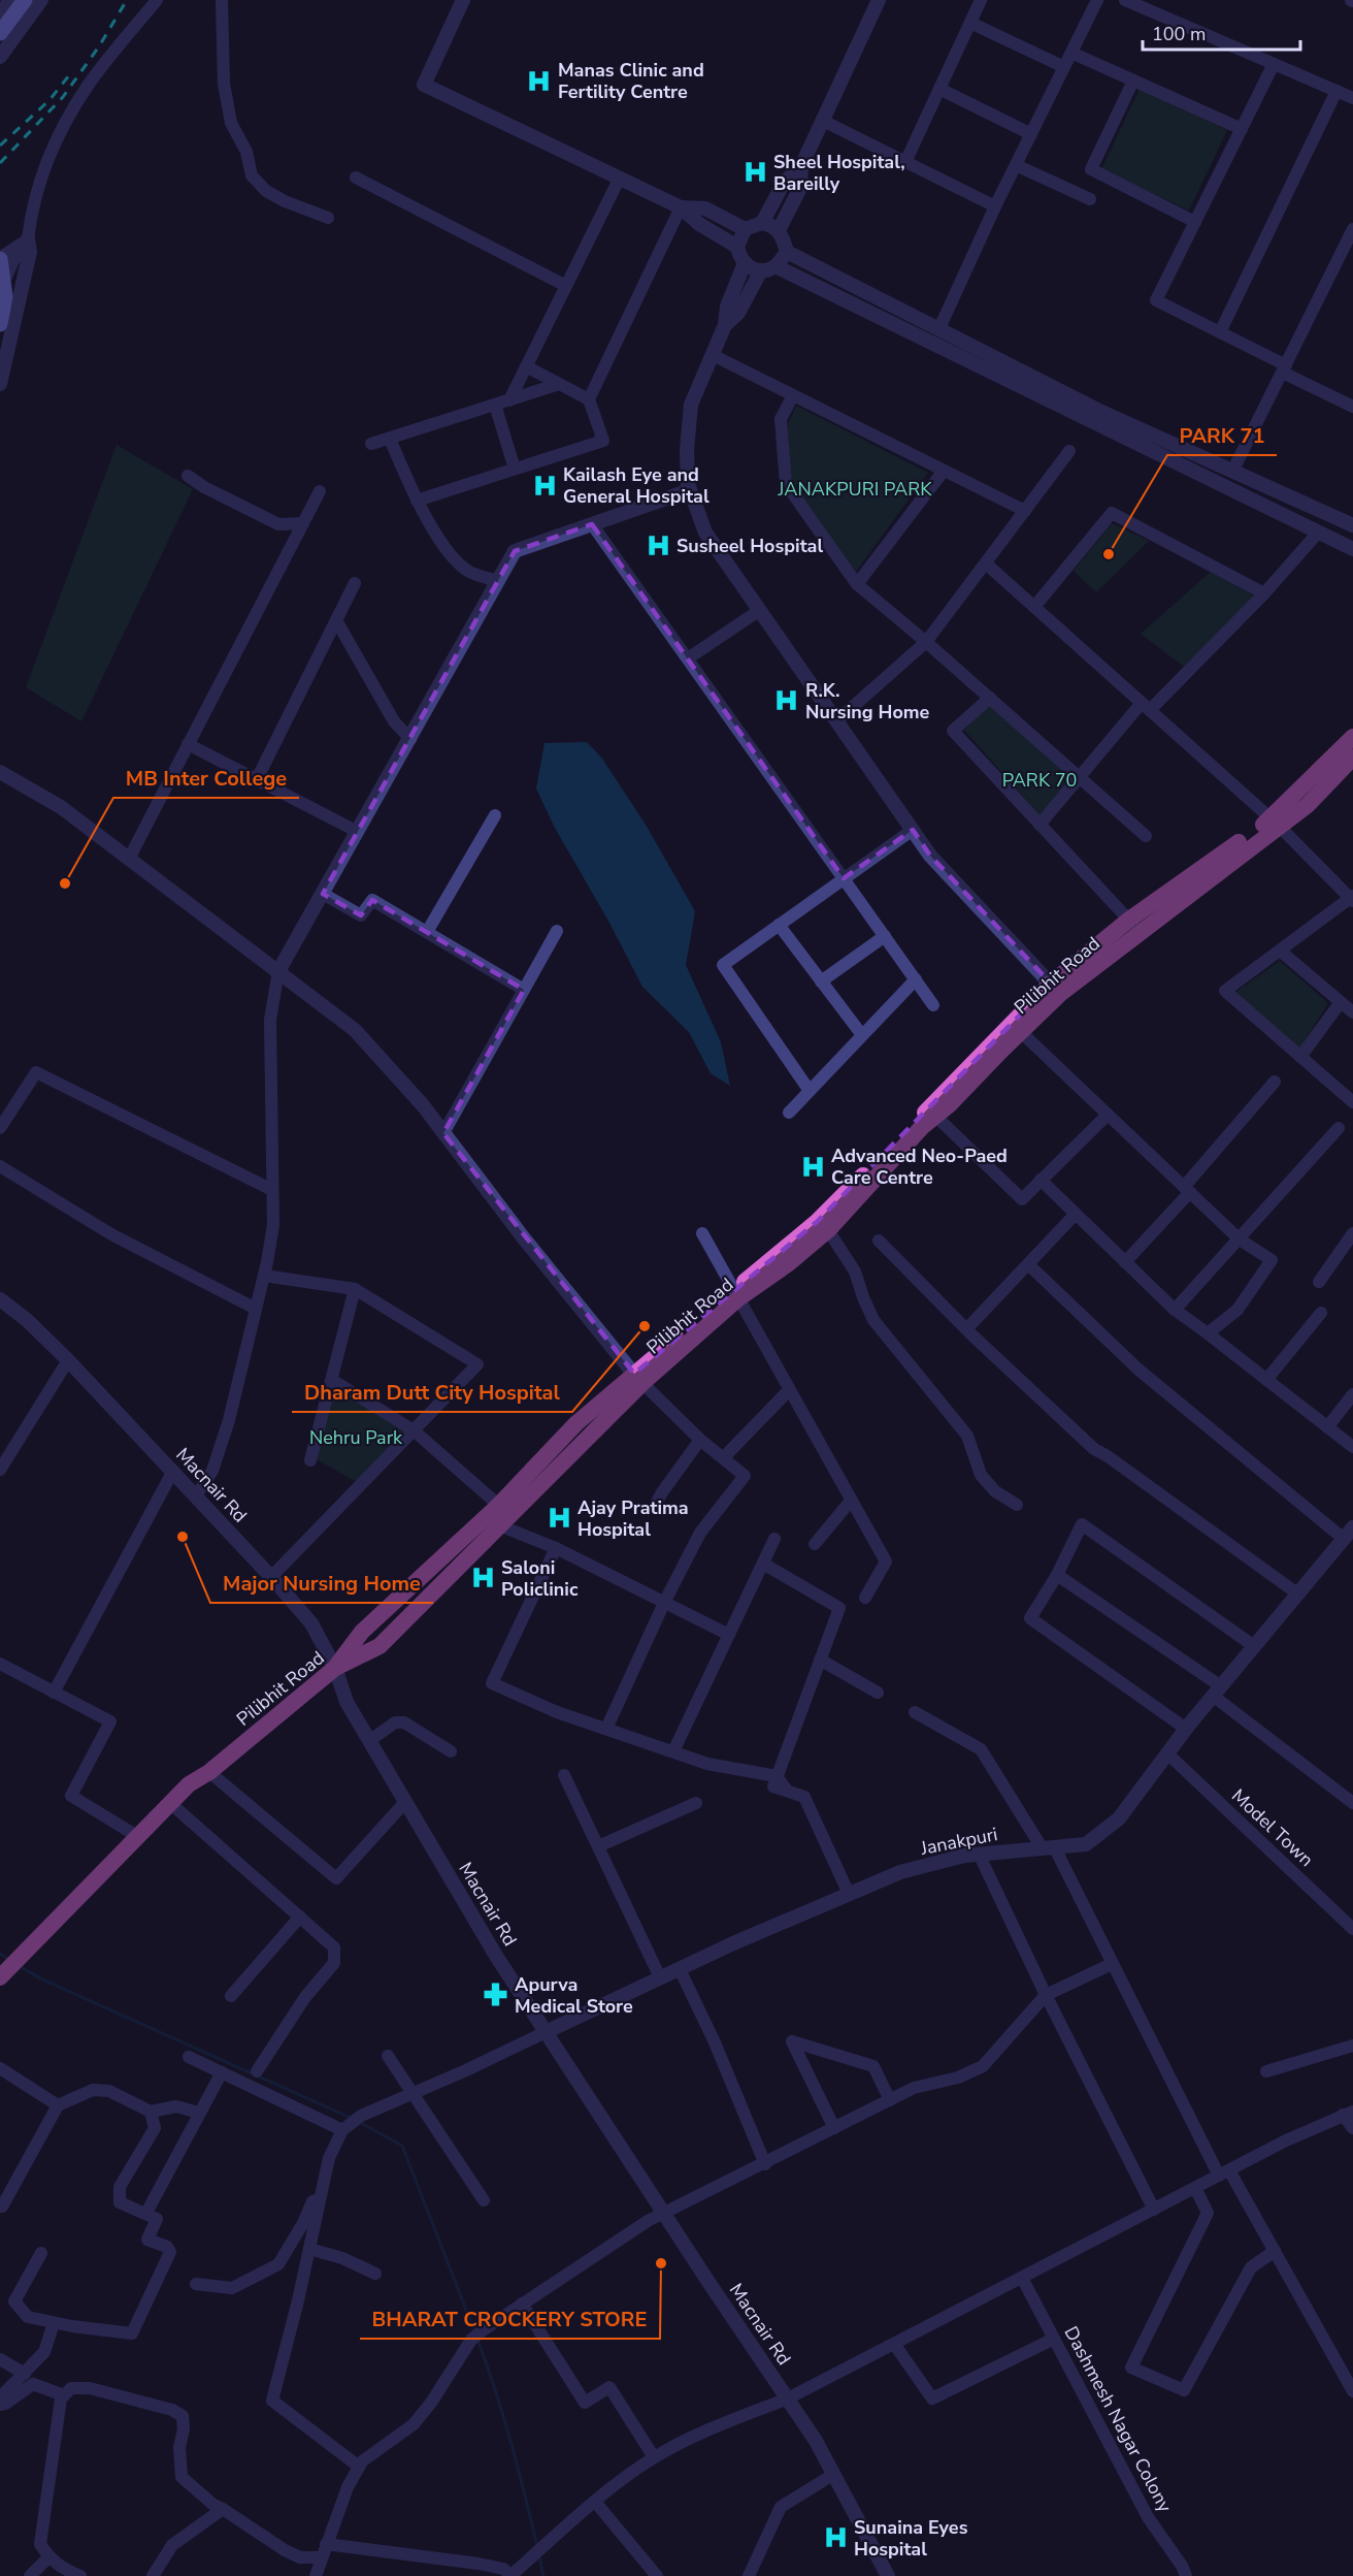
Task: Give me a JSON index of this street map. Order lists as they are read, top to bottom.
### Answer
{
  "streets": {
    "highway": ["Pilibhit Road"],
    "street": [
      "Macnair Rd",
      "Model Town",
      "Janakpuri",
      "Dashmesh Nagar Colony"
    ]
  },
  "crossings": [
    ["Pilibhit Road", "Macnair Rd"],
    ["Macnair Rd", "Janakpuri"],
    ["Model Town", "Janakpuri"]
  ],
  "parks": ["JANAKPURI PARK", "PARK 70", "Nehru Park"],
  "places": {
    "hospital": [
      "Manas Clinic and Fertility Centre",
      "Sheel Hospital, Bareilly",
      "Kailash Eye and General Hospital",
      "Susheel Hospital",
      "R.K. Nursing Home",
      "Advanced Neo-Paed Care Centre",
      "Ajay Pratima Hospital",
      "Saloni Policlinic",
      "Sunaina Eyes Hospital"
    ],
    "other": [
      "PARK 71",
      "MB Inter College",
      "Dharam Dutt City Hospital",
      "Major Nursing Home",
      "BHARAT CROCKERY STORE"
    ],
    "pharmacy": ["Apurva Medical Store"]
  },
  "scale_bar": "100 m"
}
